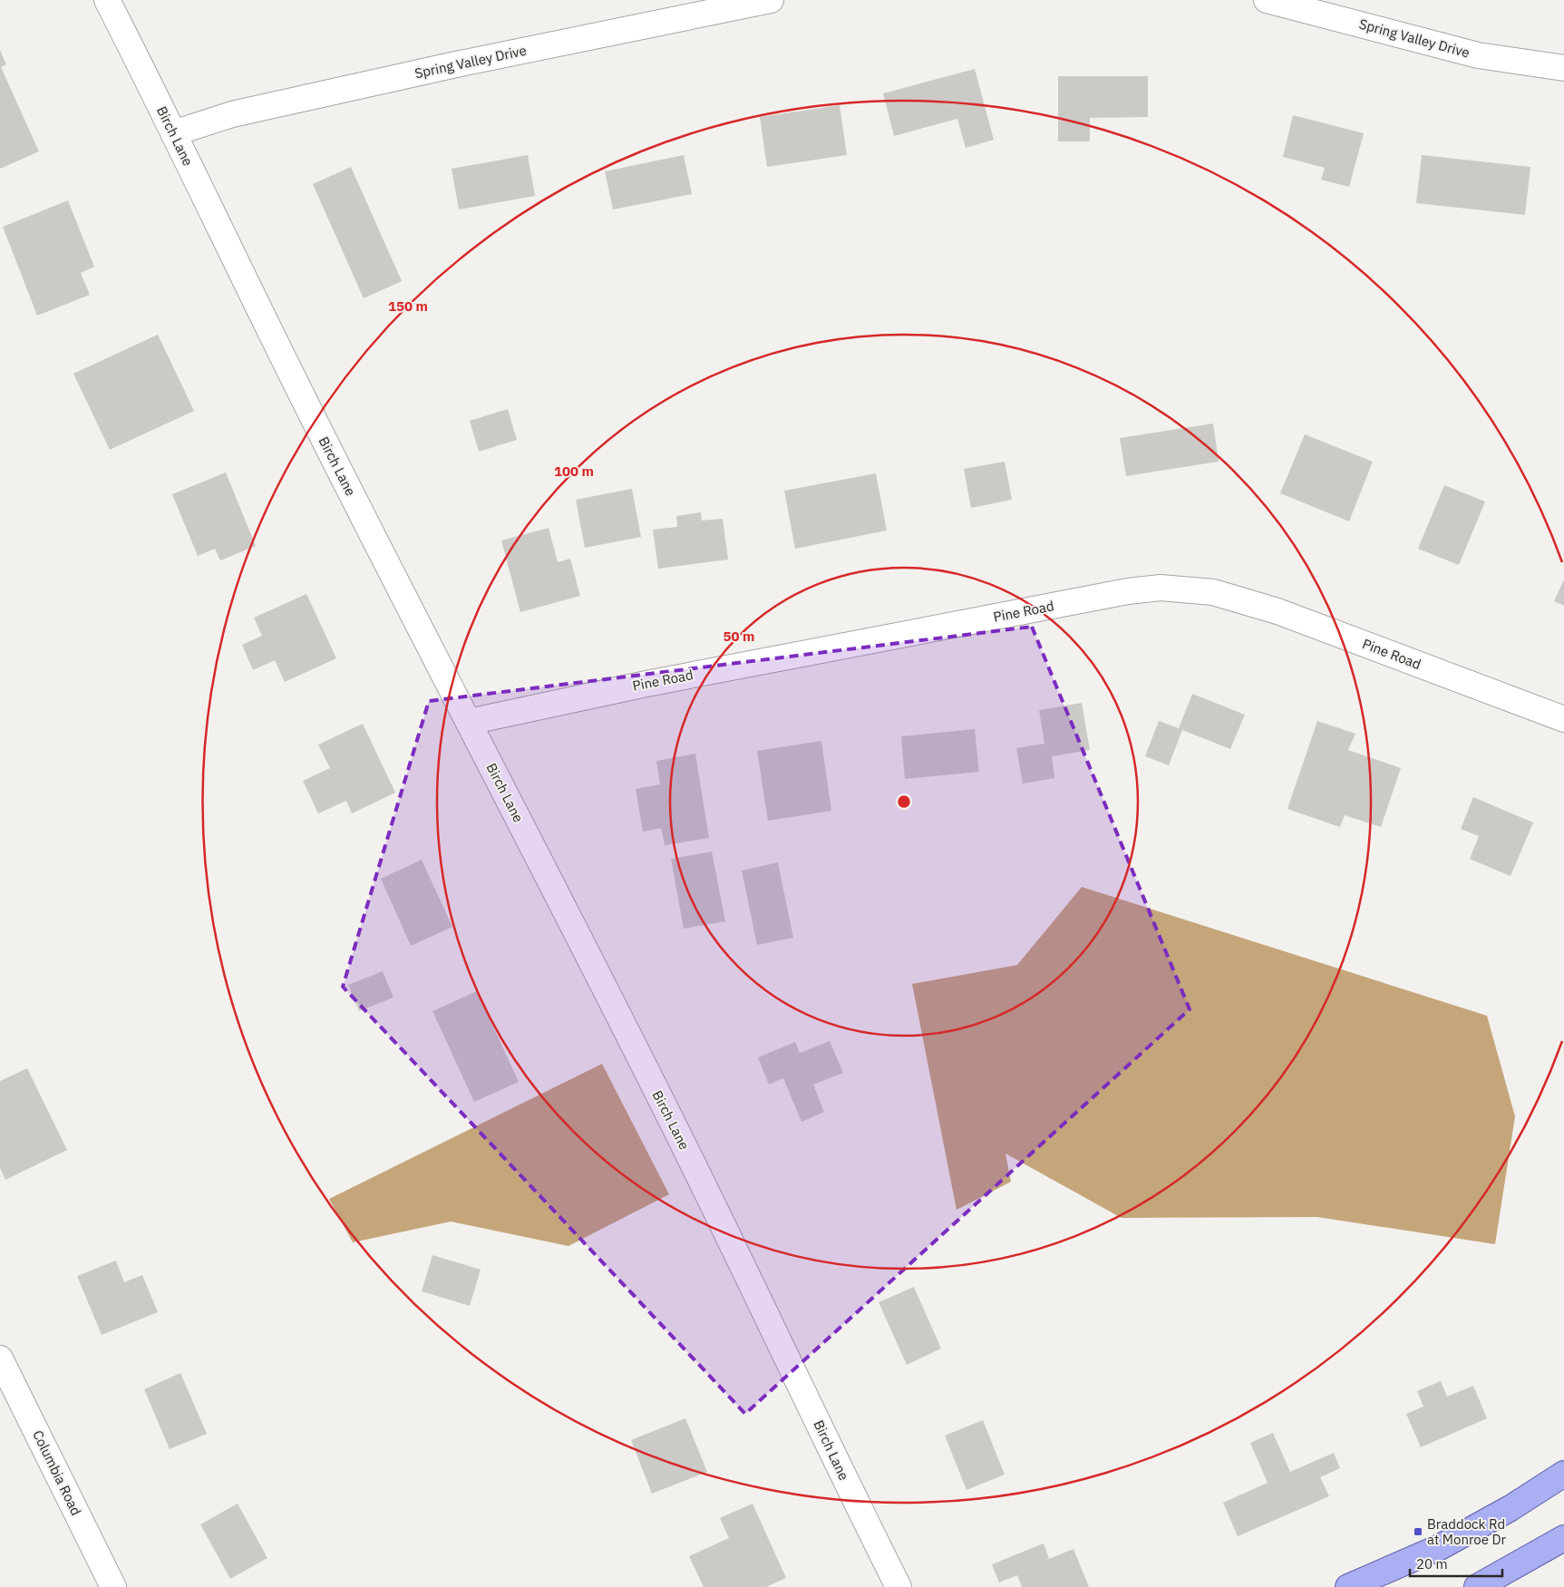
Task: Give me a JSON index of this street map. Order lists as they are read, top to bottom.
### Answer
{
  "streets": {
    "street": [
      "Spring Valley Drive",
      "Birch Lane",
      "Pine Road",
      "Columbia Road"
    ]
  },
  "crossings": [
    ["Spring Valley Drive", "Birch Lane"],
    ["Birch Lane", "Pine Road"]
  ],
  "places": {
    "transit": ["Braddock Rd at Monroe Dr"]
  },
  "scale_bar": "20 m",
  "rings": ["150 m", "100 m", "50 m"]
}
